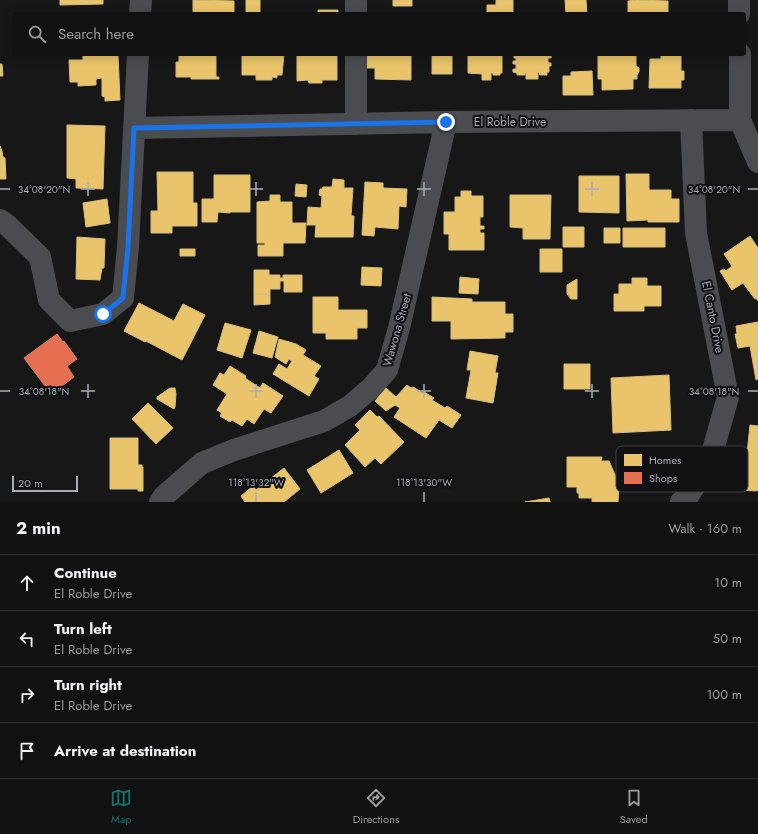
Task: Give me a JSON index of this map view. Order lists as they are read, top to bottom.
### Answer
{
  "streets": {
    "street": ["El Roble Drive", "El Canto Drive", "Wawona Street"]
  },
  "crossings": [
    ["El Roble Drive", "El Canto Drive"],
    ["El Roble Drive", "Wawona Street"]
  ],
  "legend": ["Homes", "Shops"],
  "scale_bar": "20 m",
  "page": {
    "search": "Search here",
    "scale": "20 m",
    "heading": ["2 min", "Walk · 160 m"],
    "list": [
      ["Continue", "El Roble Drive", "10 m"],
      ["Turn left", "El Roble Drive", "50 m"],
      ["Turn right", "El Roble Drive", "100 m"],
      "Arrive at destination"
    ],
    "nav": ["Map", "Directions", "Saved"]
  },
  "coordinates": [
    "34°08'20\"N",
    "34°08'18\"N",
    "118°13'32\"W",
    "118°13'30\"W"
  ]
}
